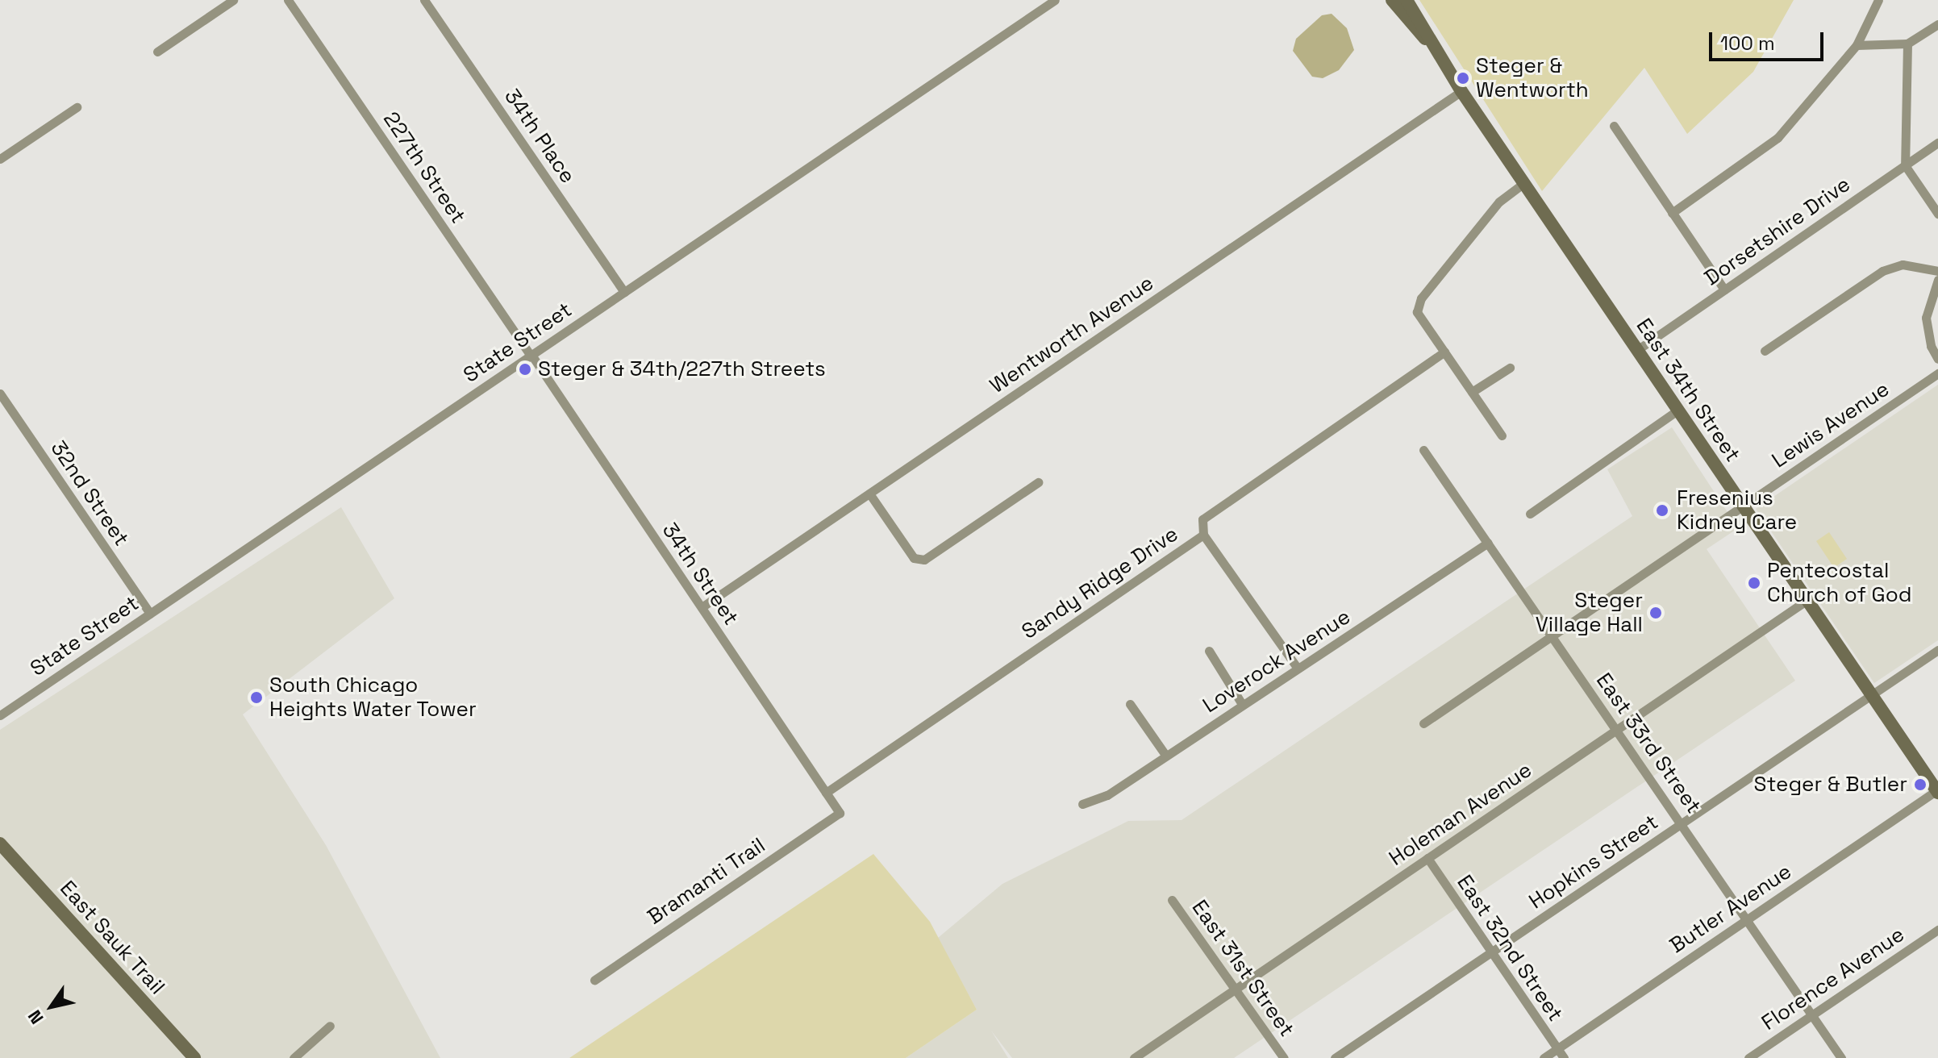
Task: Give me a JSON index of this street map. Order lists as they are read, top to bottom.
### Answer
{
  "streets": {
    "street": [
      "34th Place",
      "227th Street",
      "Dorsetshire Drive",
      "Wentworth Avenue",
      "State Street",
      "East 34th Street",
      "Lewis Avenue",
      "32nd Street",
      "34th Street",
      "Sandy Ridge Drive",
      "Loverock Avenue",
      "East 33rd Street",
      "Holeman Avenue",
      "Hopkins Street",
      "Bramanti Trail",
      "Butler Avenue",
      "East Sauk Trail",
      "East 32nd Street",
      "East 31st Street",
      "Florence Avenue"
    ]
  },
  "crossings": [
    ["34th Place", "State Street"],
    ["227th Street", "State Street"],
    ["227th Street", "34th Street"],
    ["Dorsetshire Drive", "East 34th Street"],
    ["Wentworth Avenue", "East 34th Street"],
    ["Wentworth Avenue", "34th Street"],
    ["State Street", "32nd Street"],
    ["State Street", "34th Street"],
    ["East 34th Street", "Lewis Avenue"],
    ["East 34th Street", "Holeman Avenue"],
    ["East 34th Street", "Hopkins Street"],
    ["East 34th Street", "Butler Avenue"],
    ["Lewis Avenue", "East 33rd Street"],
    ["34th Street", "Sandy Ridge Drive"],
    ["34th Street", "Bramanti Trail"],
    ["Loverock Avenue", "East 33rd Street"],
    ["East 33rd Street", "Holeman Avenue"],
    ["East 33rd Street", "Hopkins Street"],
    ["East 33rd Street", "Butler Avenue"],
    ["East 33rd Street", "Florence Avenue"],
    ["Holeman Avenue", "East 32nd Street"],
    ["Holeman Avenue", "East 31st Street"],
    ["Hopkins Street", "East 32nd Street"],
    ["Butler Avenue", "East 32nd Street"]
  ],
  "places": [
    "Steger & Wentworth",
    "Steger & 34th/227th Streets",
    "Fresenius Kidney Care",
    "Pentecostal Church of God",
    "Steger Village Hall",
    "South Chicago Heights Water Tower",
    "Steger & Butler"
  ],
  "scale_bar": "100 m",
  "north": "bottom left"
}
